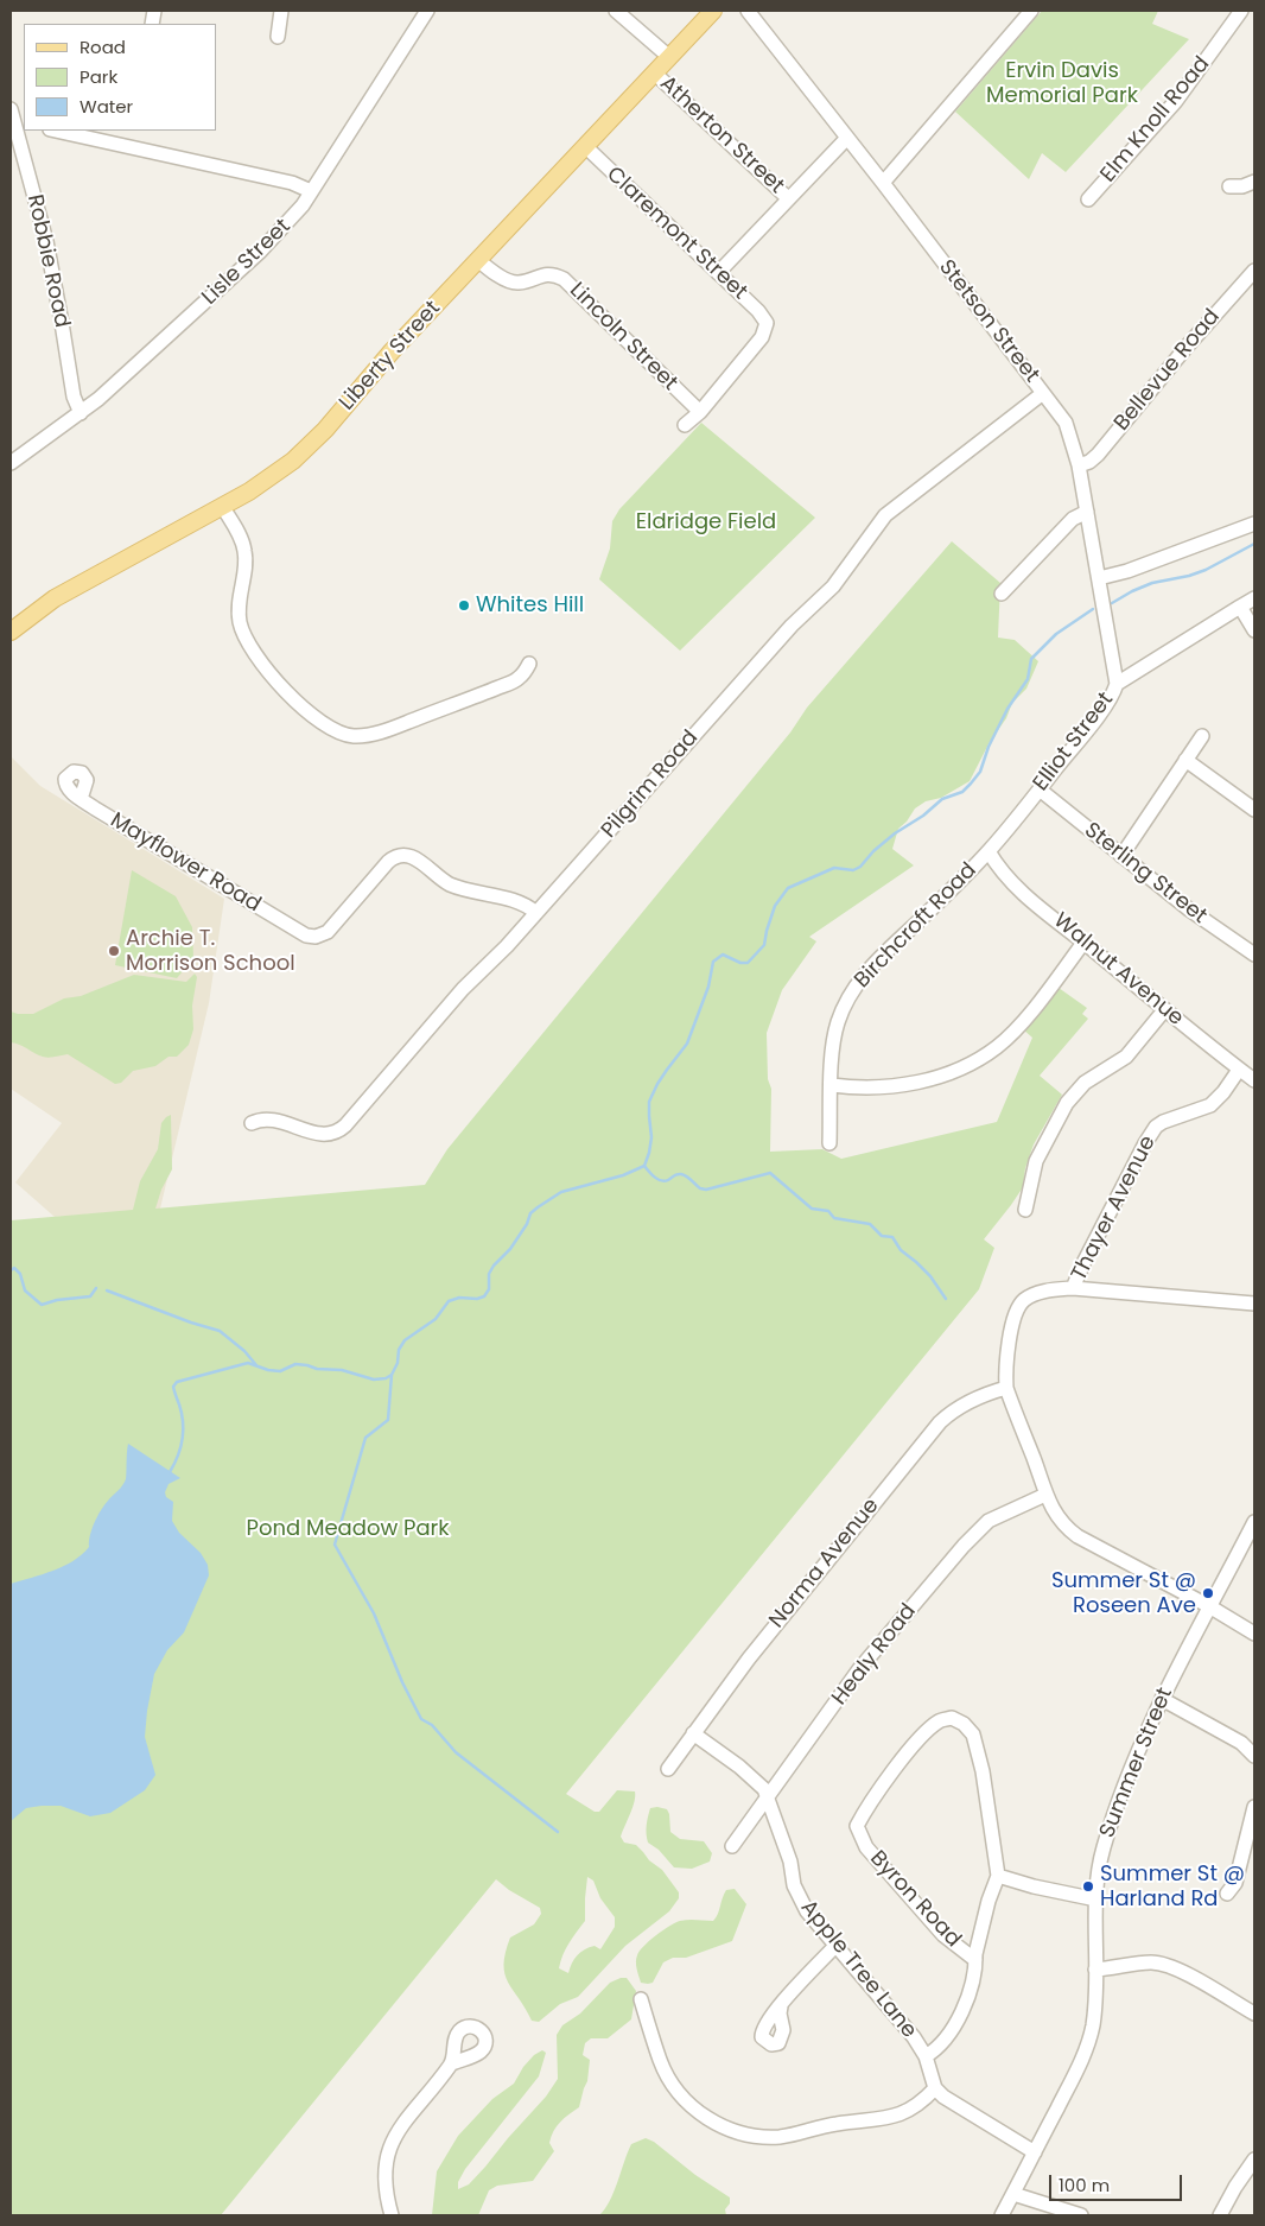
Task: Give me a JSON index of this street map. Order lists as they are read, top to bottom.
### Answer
{
  "streets": {
    "main road": ["Liberty Street"],
    "street": [
      "Elm Knoll Road",
      "Atherton Street",
      "Claremont Street",
      "Robbie Road",
      "Lisle Street",
      "Stetson Street",
      "Lincoln Street",
      "Bellevue Road",
      "Elliot Street",
      "Pilgrim Road",
      "Mayflower Road",
      "Sterling Street",
      "Birchcroft Road",
      "Walnut Avenue",
      "Thayer Avenue",
      "Norma Avenue",
      "Healy Road",
      "Summer Street",
      "Byron Road",
      "Apple Tree Lane"
    ]
  },
  "crossings": [
    ["Atherton Street", "Liberty Street"],
    ["Claremont Street", "Lincoln Street"],
    ["Claremont Street", "Liberty Street"],
    ["Robbie Road", "Lisle Street"],
    ["Stetson Street", "Bellevue Road"],
    ["Stetson Street", "Elliot Street"],
    ["Stetson Street", "Pilgrim Road"],
    ["Lincoln Street", "Liberty Street"],
    ["Elliot Street", "Sterling Street"],
    ["Elliot Street", "Birchcroft Road"],
    ["Elliot Street", "Walnut Avenue"],
    ["Pilgrim Road", "Mayflower Road"],
    ["Birchcroft Road", "Walnut Avenue"],
    ["Walnut Avenue", "Thayer Avenue"],
    ["Norma Avenue", "Apple Tree Lane"],
    ["Healy Road", "Apple Tree Lane"]
  ],
  "parks": ["Ervin Davis Memorial Park", "Eldridge Field", "Pond Meadow Park"],
  "places": [
    "Whites Hill",
    "Archie T. Morrison School",
    "Summer St @ Roseen Ave",
    "Summer St @ Harland Rd"
  ],
  "legend": ["Road", "Park", "Water"],
  "scale_bar": "100 m"
}
